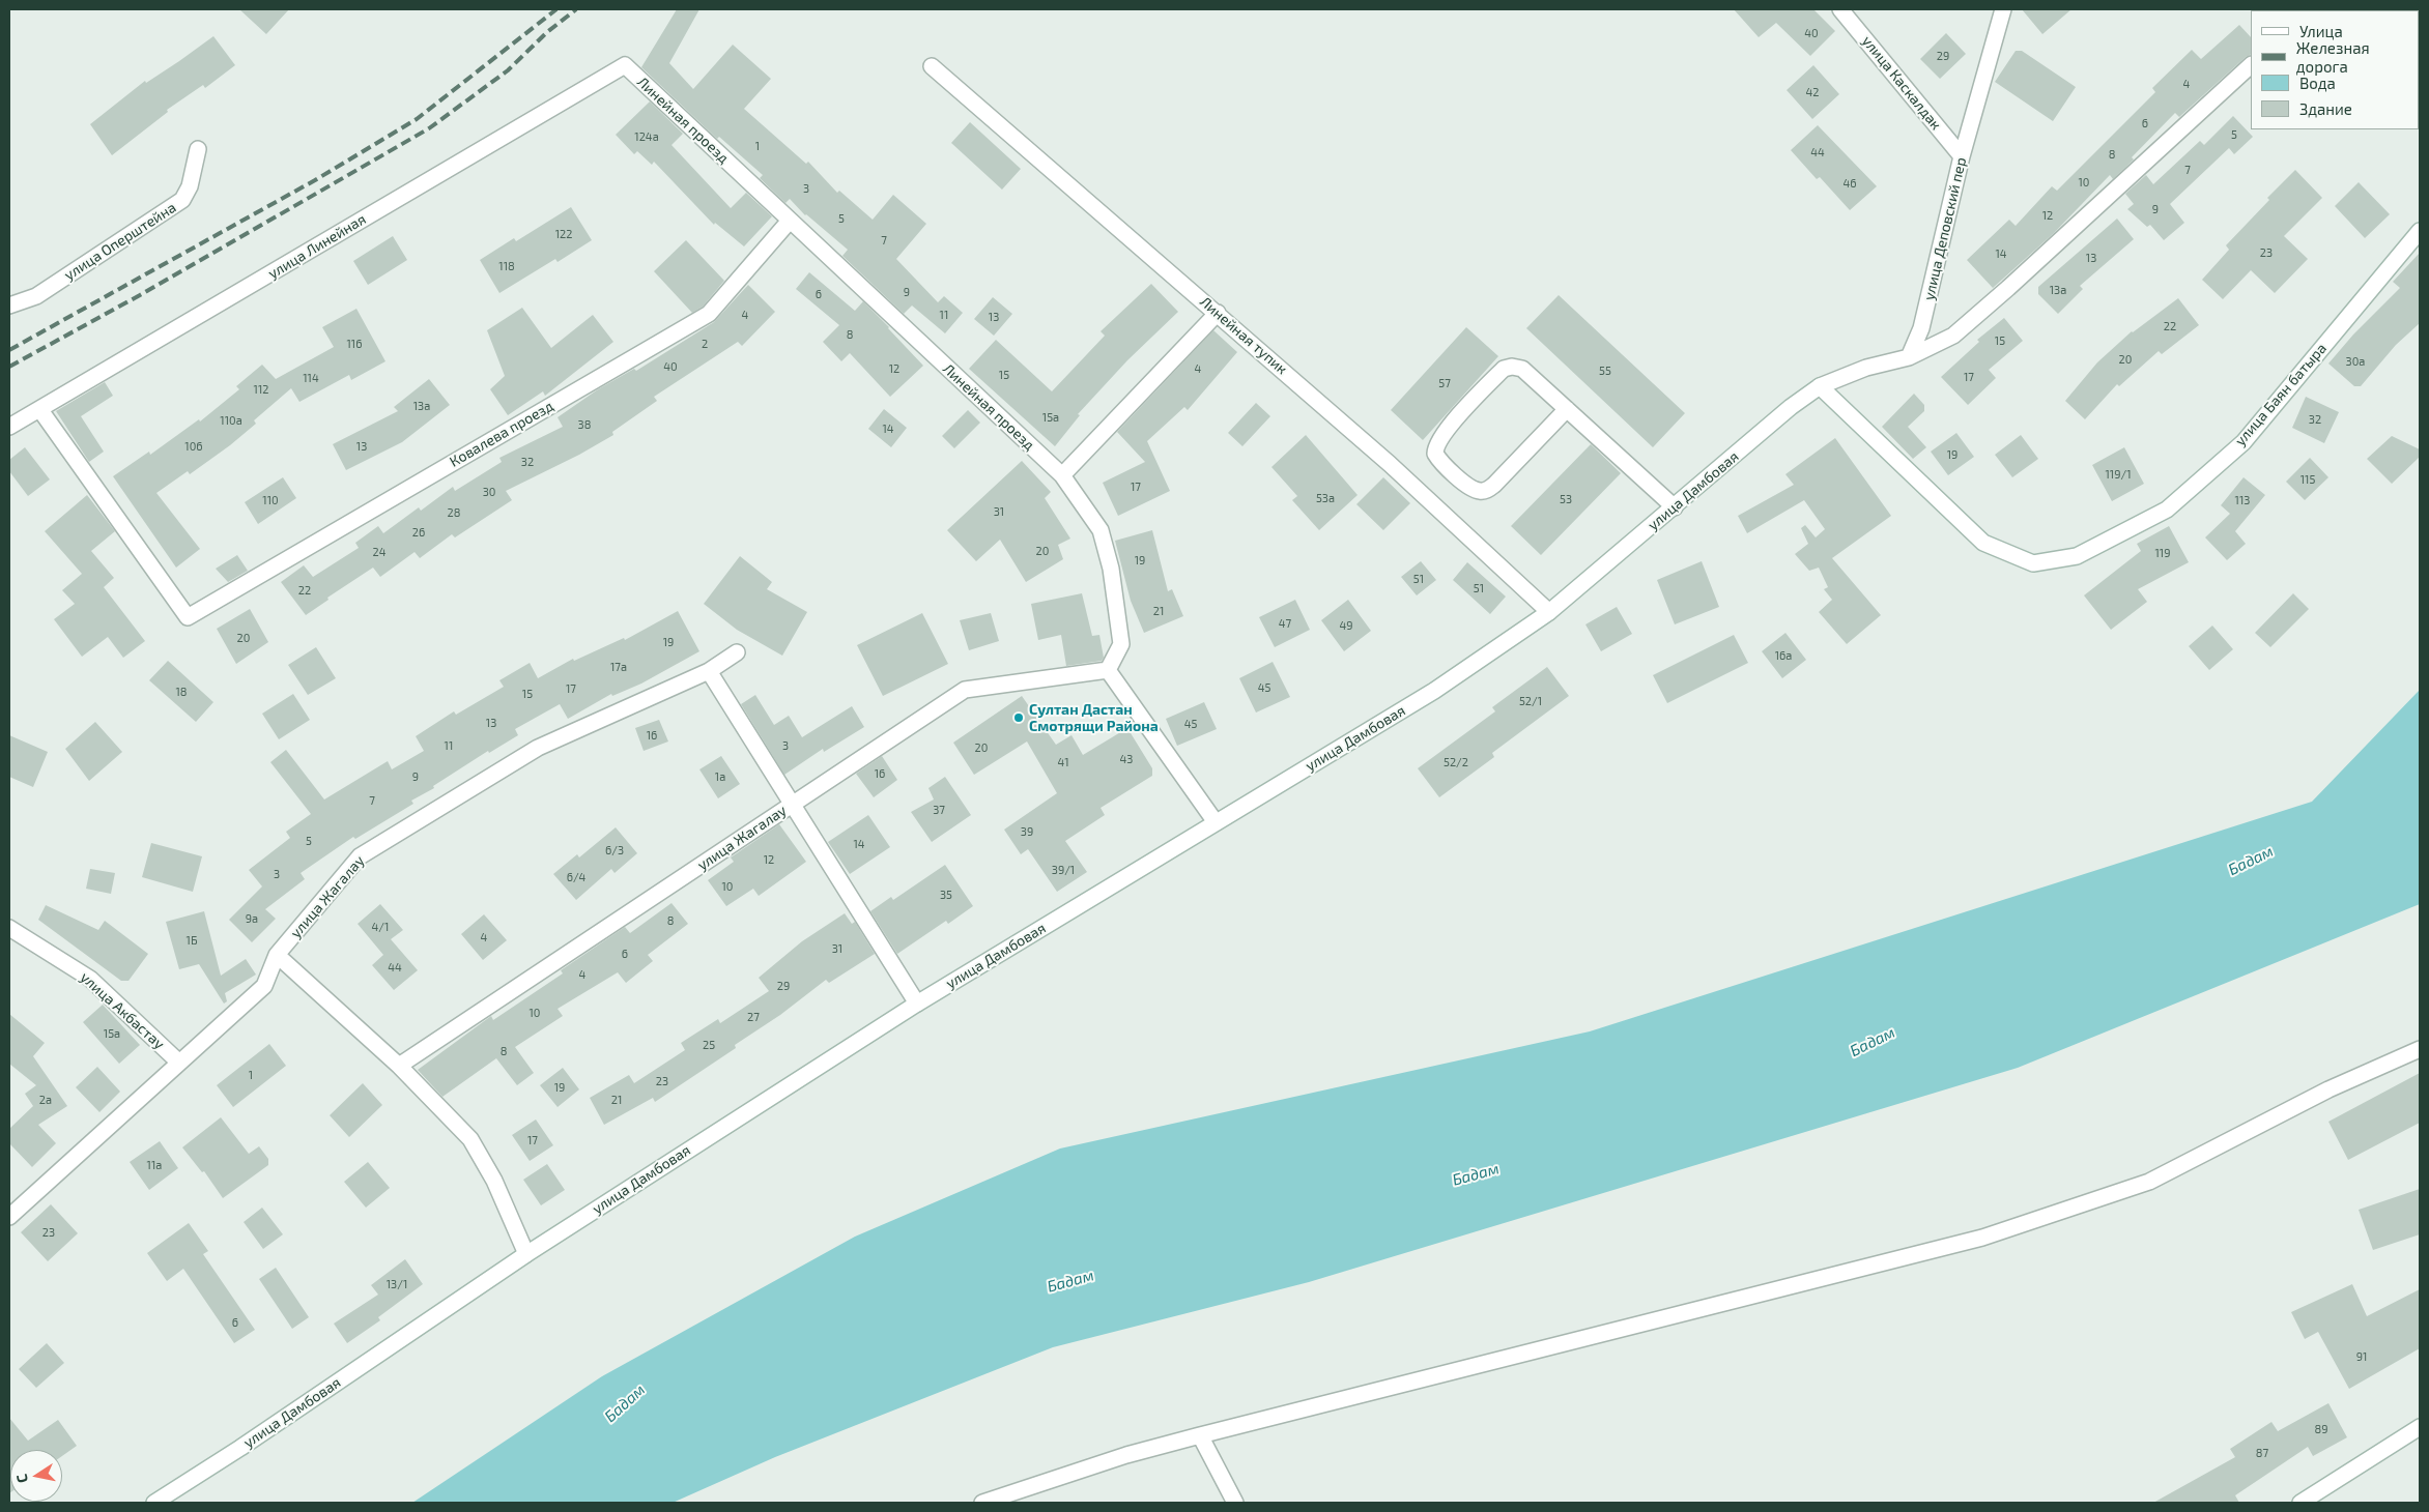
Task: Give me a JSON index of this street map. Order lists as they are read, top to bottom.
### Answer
{
  "streets": {
    "street": [
      "улица Каскалдак",
      "Линейная проезд",
      "улица Деповский пер",
      "улица Оперштейна",
      "улица Линейная",
      "Линейная тупик",
      "улица Баян батыра",
      "Ковалева проезд",
      "улица Дамбовая",
      "улица Жагалау",
      "улица Акбастау"
    ]
  },
  "crossings": [
    ["улица Каскалдак", "улица Деповский пер"],
    ["Линейная проезд", "улица Линейная"],
    ["Линейная проезд", "Ковалева проезд"],
    ["Линейная проезд", "улица Жагалау"],
    ["улица Линейная", "Ковалева проезд"],
    ["Линейная тупик", "улица Дамбовая"],
    ["улица Баян батыра", "улица Дамбовая"],
    ["улица Жагалау", "улица Акбастау"]
  ],
  "water": ["Бадам"],
  "places": ["Султан Дастан Смотрящи Района"],
  "house_numbers": [
    "40",
    "29",
    "4",
    "42",
    "6",
    "5",
    "124а",
    "1",
    "44",
    "8",
    "7",
    "10",
    "46",
    "3",
    "9",
    "12",
    "5",
    "122",
    "7",
    "23",
    "14",
    "13",
    "118",
    "13а",
    "9",
    "6",
    "4",
    "11",
    "13",
    "22",
    "8",
    "15",
    "116",
    "2",
    "20",
    "30а",
    "40",
    "12",
    "4",
    "55",
    "15",
    "17",
    "114",
    "57",
    "112",
    "13а",
    "15а",
    "32",
    "110а",
    "38",
    "14",
    "106",
    "13",
    "19",
    "32",
    "119/1",
    "115",
    "17",
    "30",
    "53а",
    "53",
    "110",
    "113",
    "31",
    "28",
    "26",
    "20",
    "24",
    "119",
    "19",
    "51",
    "51",
    "22",
    "21",
    "47",
    "49",
    "20",
    "19",
    "16а",
    "17а",
    "45",
    "17",
    "18",
    "15",
    "52/1",
    "13",
    "45",
    "16",
    "11",
    "3",
    "20",
    "43",
    "41",
    "52/2",
    "16",
    "9",
    "1а",
    "7",
    "37",
    "39",
    "5",
    "14",
    "6/3",
    "12",
    "39/1",
    "3",
    "6/4",
    "10",
    "35",
    "9а",
    "8",
    "4/1",
    "4",
    "1Б",
    "31",
    "6",
    "44",
    "4",
    "29",
    "10",
    "27",
    "15а",
    "25",
    "8",
    "1",
    "23",
    "19",
    "2а",
    "21",
    "17",
    "11а",
    "23",
    "13/1",
    "6",
    "91",
    "89",
    "87"
  ],
  "legend": [
    "Улица",
    "Железная дорога",
    "Вода",
    "Здание"
  ],
  "north": "left"
}
